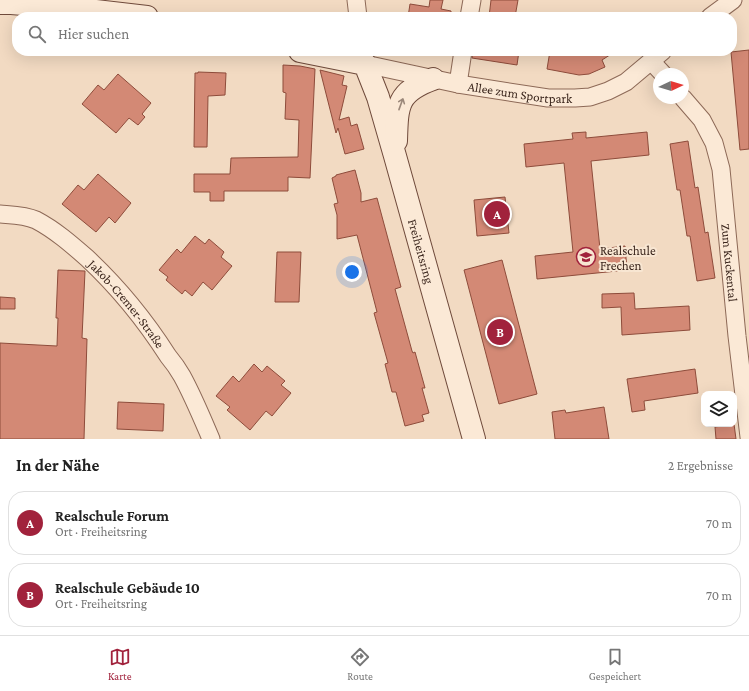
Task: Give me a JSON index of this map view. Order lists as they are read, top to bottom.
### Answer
{
  "streets": {
    "main road": ["Freiheitsring"],
    "street": ["Allee zum Sportpark", "Zum Kuckental", "Jakob-Cremer-Straße"]
  },
  "crossings": [
    ["Allee zum Sportpark", "Freiheitsring"]
  ],
  "places": {
    "school or university": ["Realschule Frechen"]
  },
  "north": "right",
  "page": {
    "search": "Hier suchen",
    "pins": ["A", "B"],
    "heading": ["In der Nähe", "2 Ergebnisse"],
    "list": [
      {
        "mark": "A",
        "name": "Realschule Forum",
        "note": "Ort · Freiheitsring",
        "value": "70 m"
      },
      {
        "mark": "B",
        "name": "Realschule Gebäude 10",
        "note": "Ort · Freiheitsring",
        "value": "70 m"
      }
    ],
    "nav": ["Karte", "Route", "Gespeichert"]
  }
}
